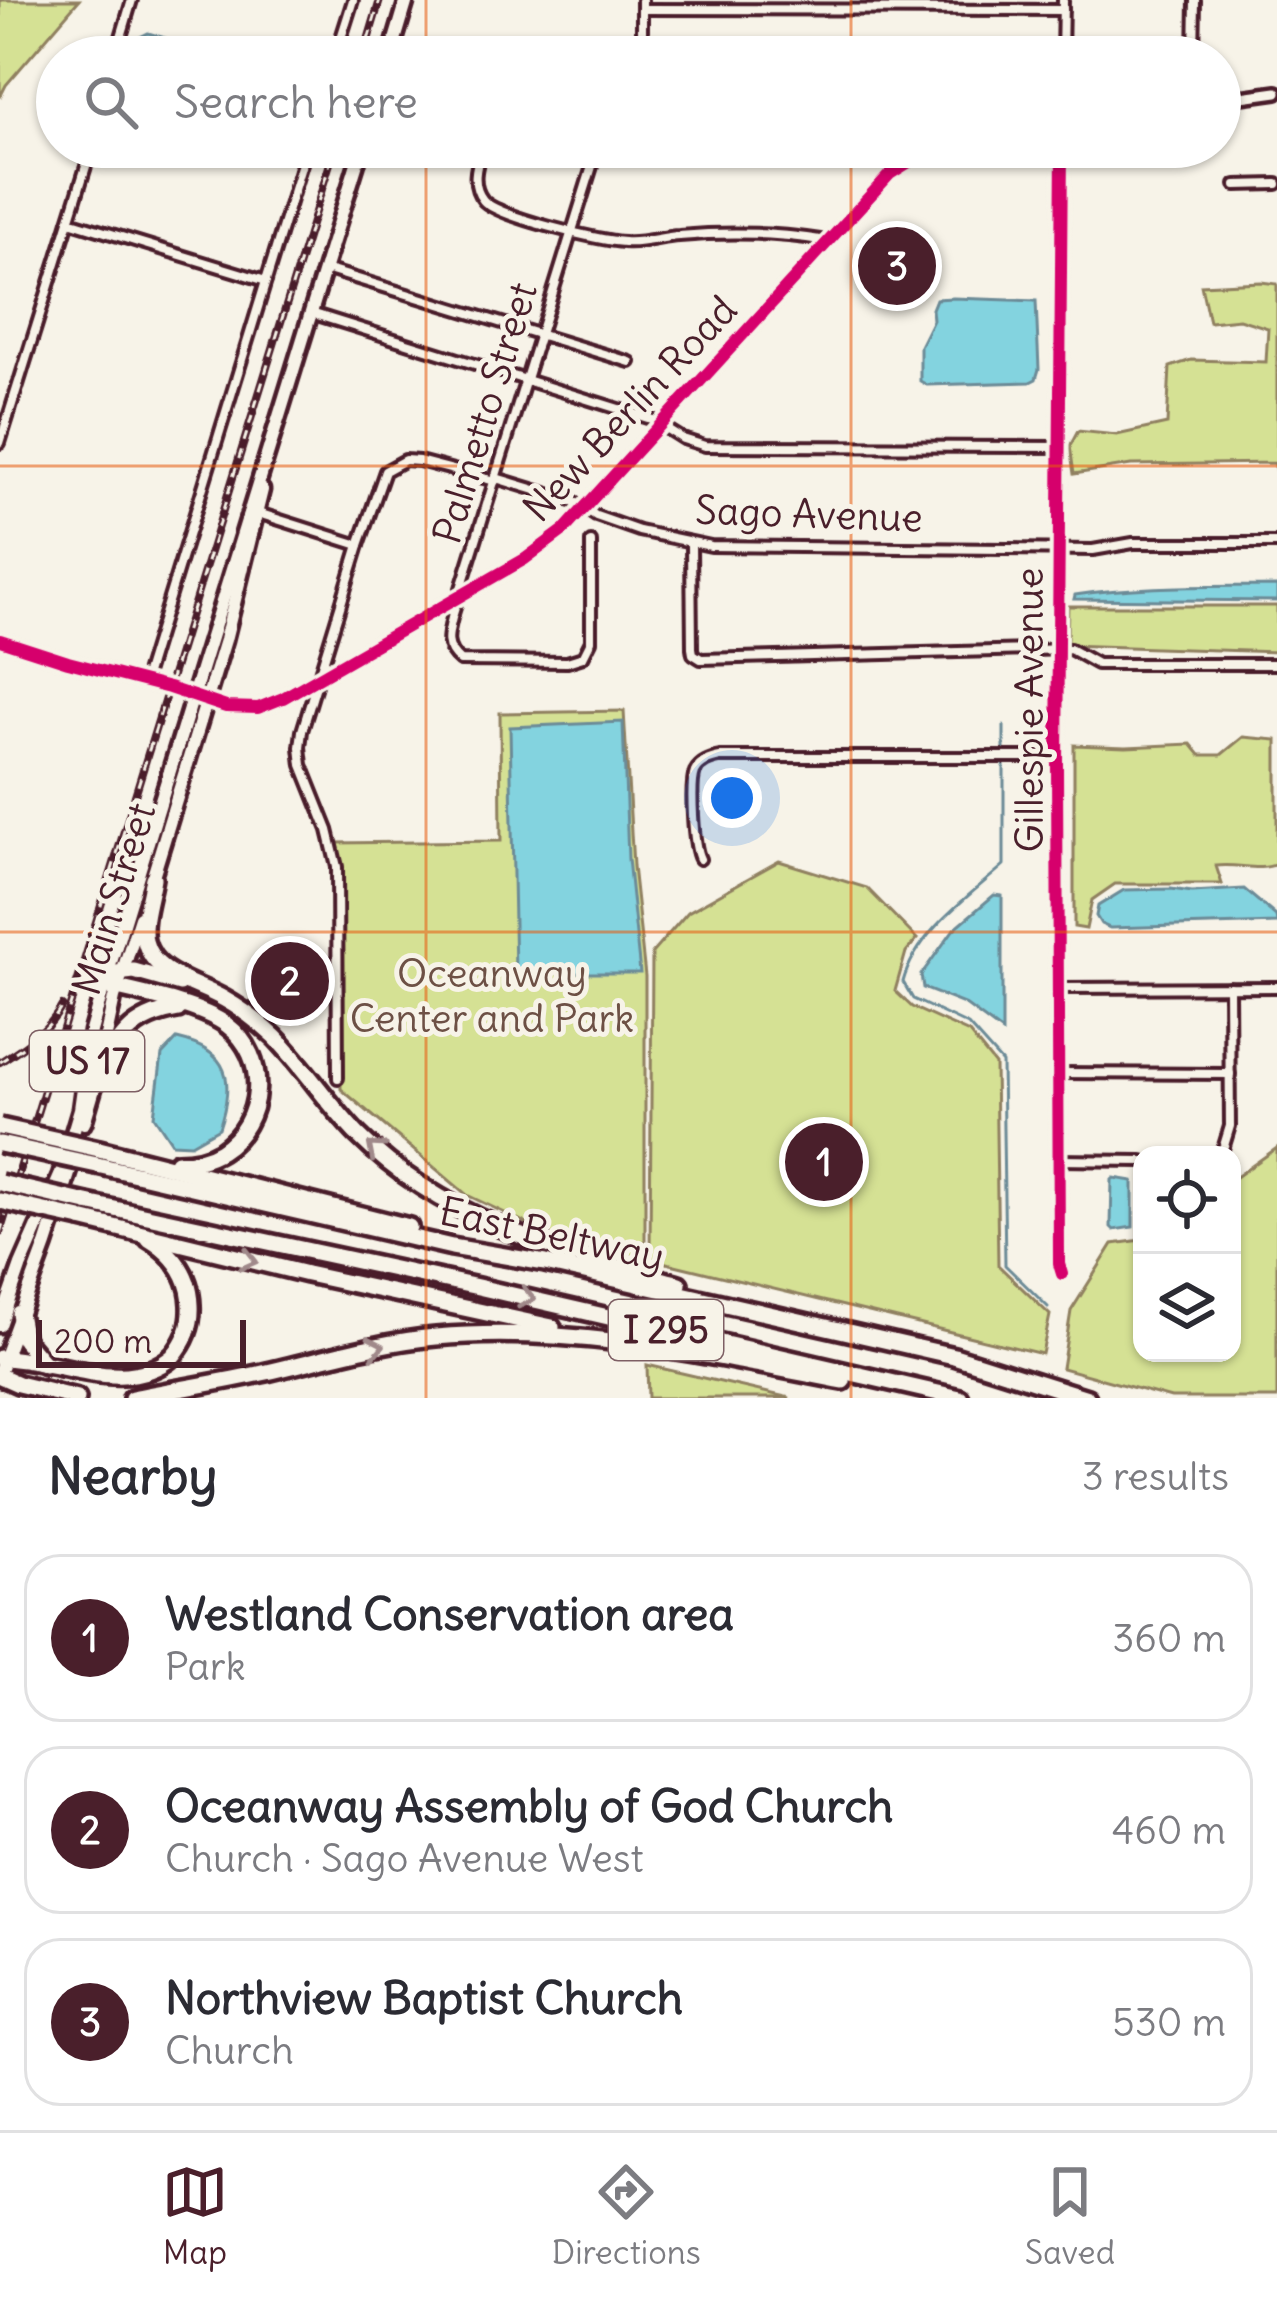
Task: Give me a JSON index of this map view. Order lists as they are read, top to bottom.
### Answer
{
  "streets": {
    "highway": ["East Beltway", "I 295"],
    "main road": ["Main Street", "US 17"],
    "street": [
      "New Berlin Road",
      "Palmetto Street",
      "Sago Avenue",
      "Gillespie Avenue"
    ]
  },
  "crossings": [
    ["New Berlin Road", "Palmetto Street"],
    ["New Berlin Road", "Sago Avenue"],
    ["New Berlin Road", "Main Street"],
    ["Palmetto Street", "Sago Avenue"],
    ["Sago Avenue", "Gillespie Avenue"]
  ],
  "parks": ["Oceanway Center and Park"],
  "scale_bar": "200 m",
  "page": {
    "search": "Search here",
    "pins": ["3", "2", "1"],
    "scale": "200 m",
    "heading": ["Nearby", "3 results"],
    "list": [
      {
        "mark": "1",
        "name": "Westland Conservation area",
        "note": "Park",
        "value": "360 m"
      },
      {
        "mark": "2",
        "name": "Oceanway Assembly of God Church",
        "note": "Church · Sago Avenue West",
        "value": "460 m"
      },
      {
        "mark": "3",
        "name": "Northview Baptist Church",
        "note": "Church",
        "value": "530 m"
      }
    ],
    "nav": ["Map", "Directions", "Saved"]
  }
}
